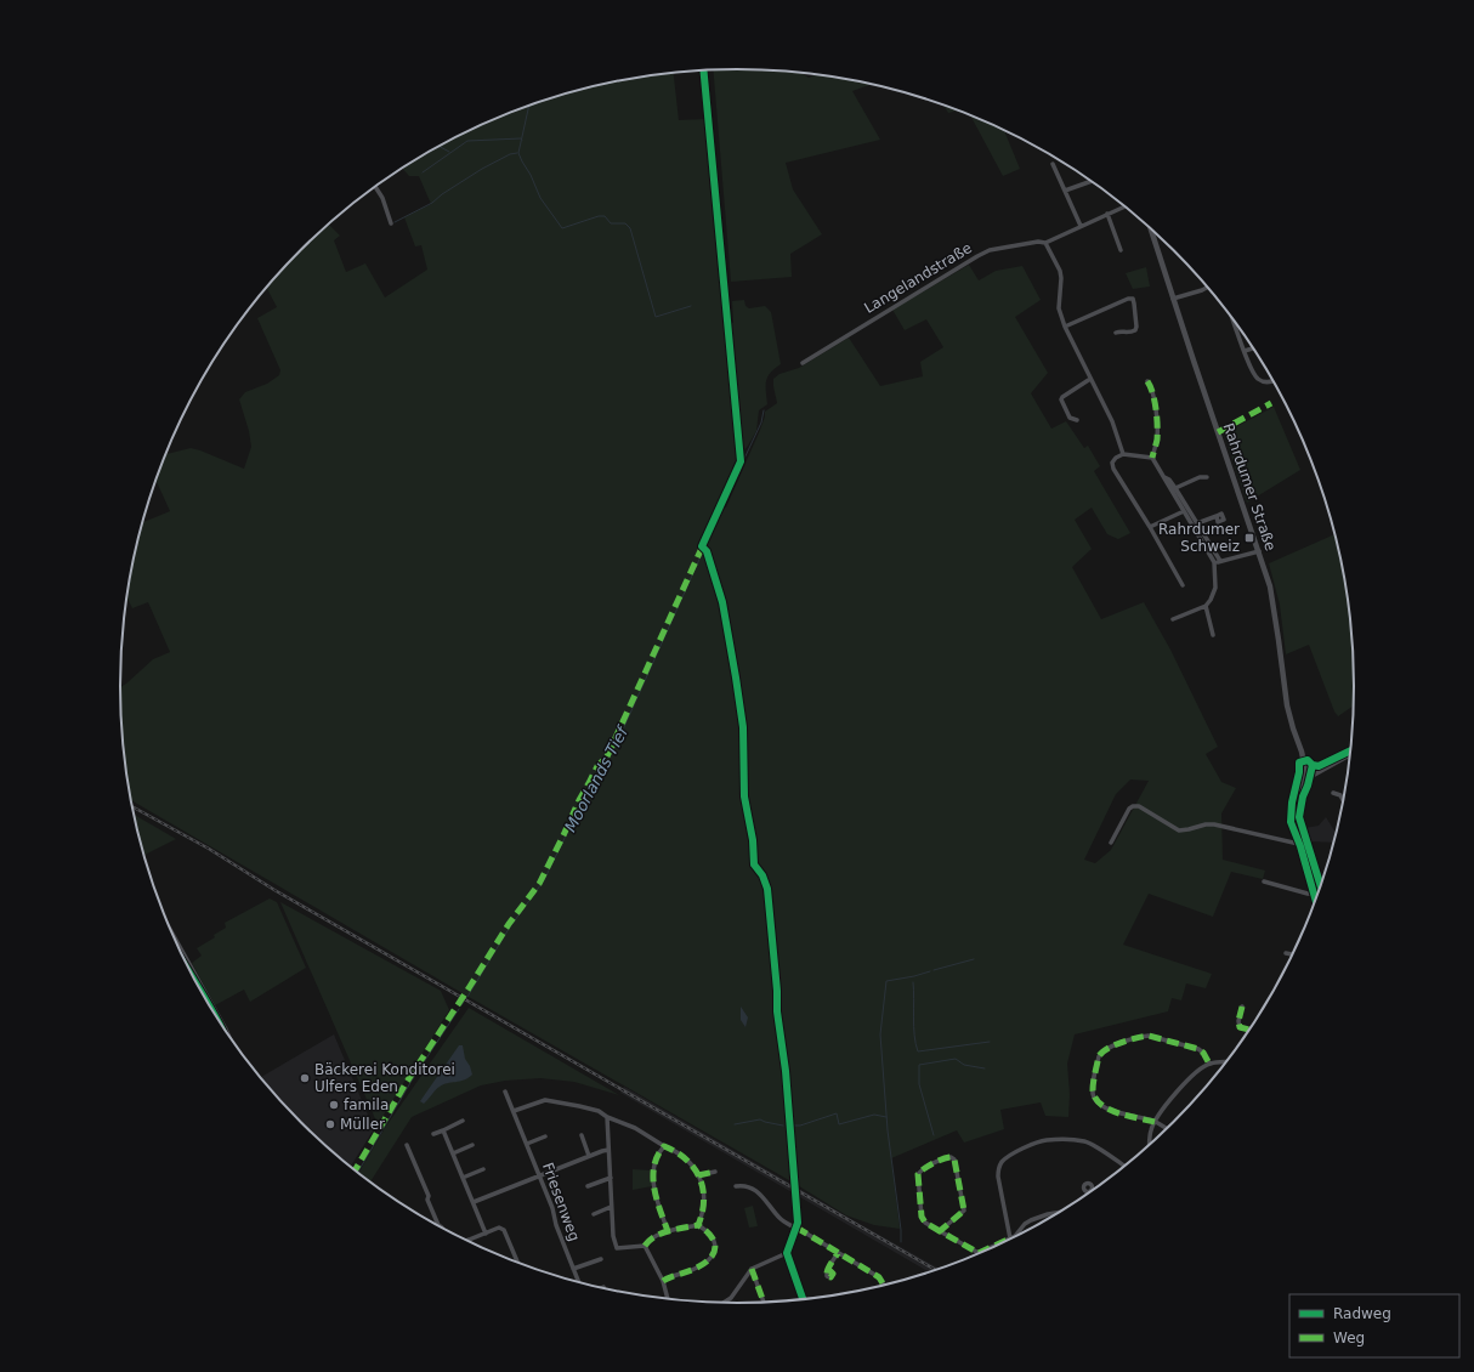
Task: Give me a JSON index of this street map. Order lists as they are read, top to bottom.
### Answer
{
  "streets": {
    "street": ["Langelandstraße", "Rahrdumer Straße", "Friesenweg"]
  },
  "water": ["Moorlands Tief"],
  "places": {
    "transit": ["Rahrdumer Schweiz"],
    "other": ["Bäckerei Konditorei Ulfers Eden", "famila", "Müller"]
  },
  "legend": ["Radweg", "Weg"]
}
